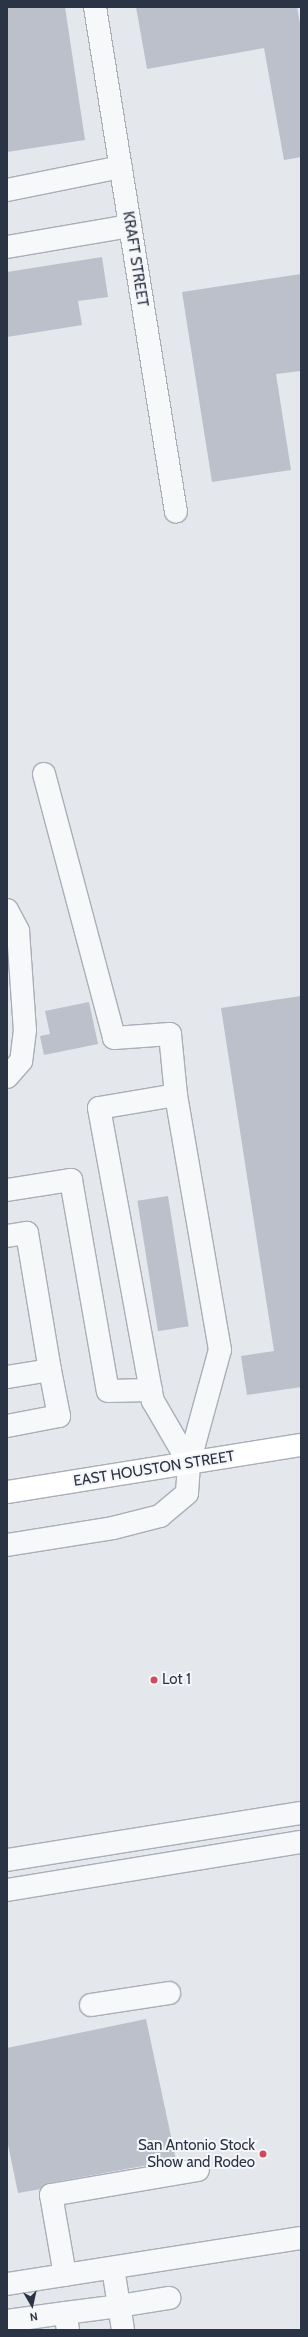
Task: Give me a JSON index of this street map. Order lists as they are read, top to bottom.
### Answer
{
  "streets": {
    "main road": ["EAST HOUSTON STREET"],
    "street": ["KRAFT STREET"]
  },
  "places": ["Lot 1", "San Antonio Stock Show and Rodeo"],
  "north": "bottom"
}
